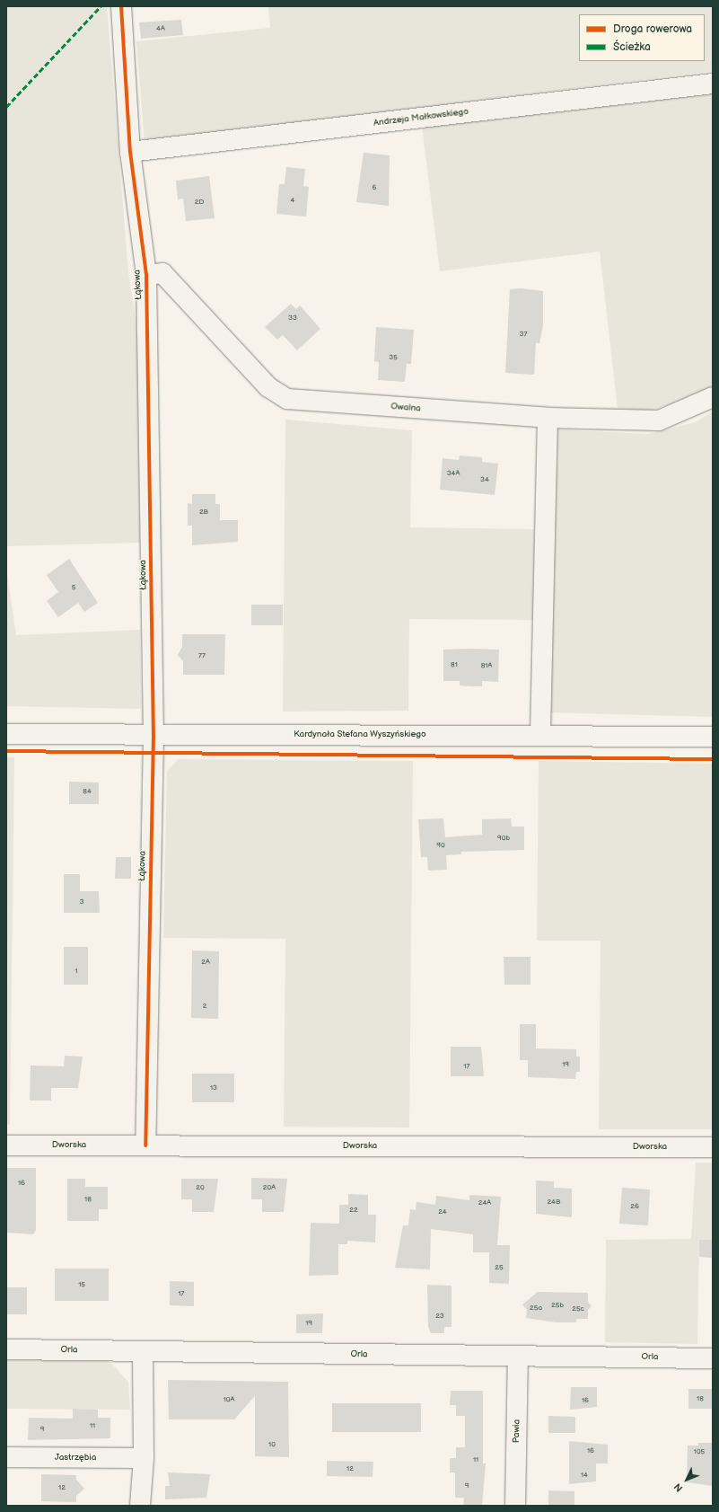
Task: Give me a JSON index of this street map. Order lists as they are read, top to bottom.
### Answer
{
  "streets": {
    "street": [
      "Andrzeja Małkowskiego",
      "Łąkowa",
      "Owalna",
      "Kardynała Stefana Wyszyńskiego",
      "Dworska",
      "Orla",
      "Pawia",
      "Jastrzębia"
    ]
  },
  "crossings": [
    ["Andrzeja Małkowskiego", "Łąkowa"],
    ["Łąkowa", "Owalna"],
    ["Łąkowa", "Kardynała Stefana Wyszyńskiego"],
    ["Łąkowa", "Dworska"],
    ["Orla", "Pawia"]
  ],
  "house_numbers": [
    "4A",
    "6",
    "4",
    "2D",
    "33",
    "37",
    "35",
    "34A",
    "34",
    "2B",
    "5",
    "77",
    "81",
    "81A",
    "84",
    "90b",
    "90",
    "3",
    "2A",
    "1",
    "2",
    "19",
    "17",
    "13",
    "16",
    "20",
    "20A",
    "18",
    "24B",
    "24A",
    "26",
    "22",
    "24",
    "25",
    "15",
    "17",
    "25b",
    "25a",
    "25c",
    "23",
    "19",
    "18",
    "10A",
    "16",
    "11",
    "9",
    "10",
    "16",
    "105",
    "11",
    "12",
    "14",
    "9",
    "12"
  ],
  "legend": ["Droga rowerowa", "Ścieżka"],
  "north": "bottom left"
}
